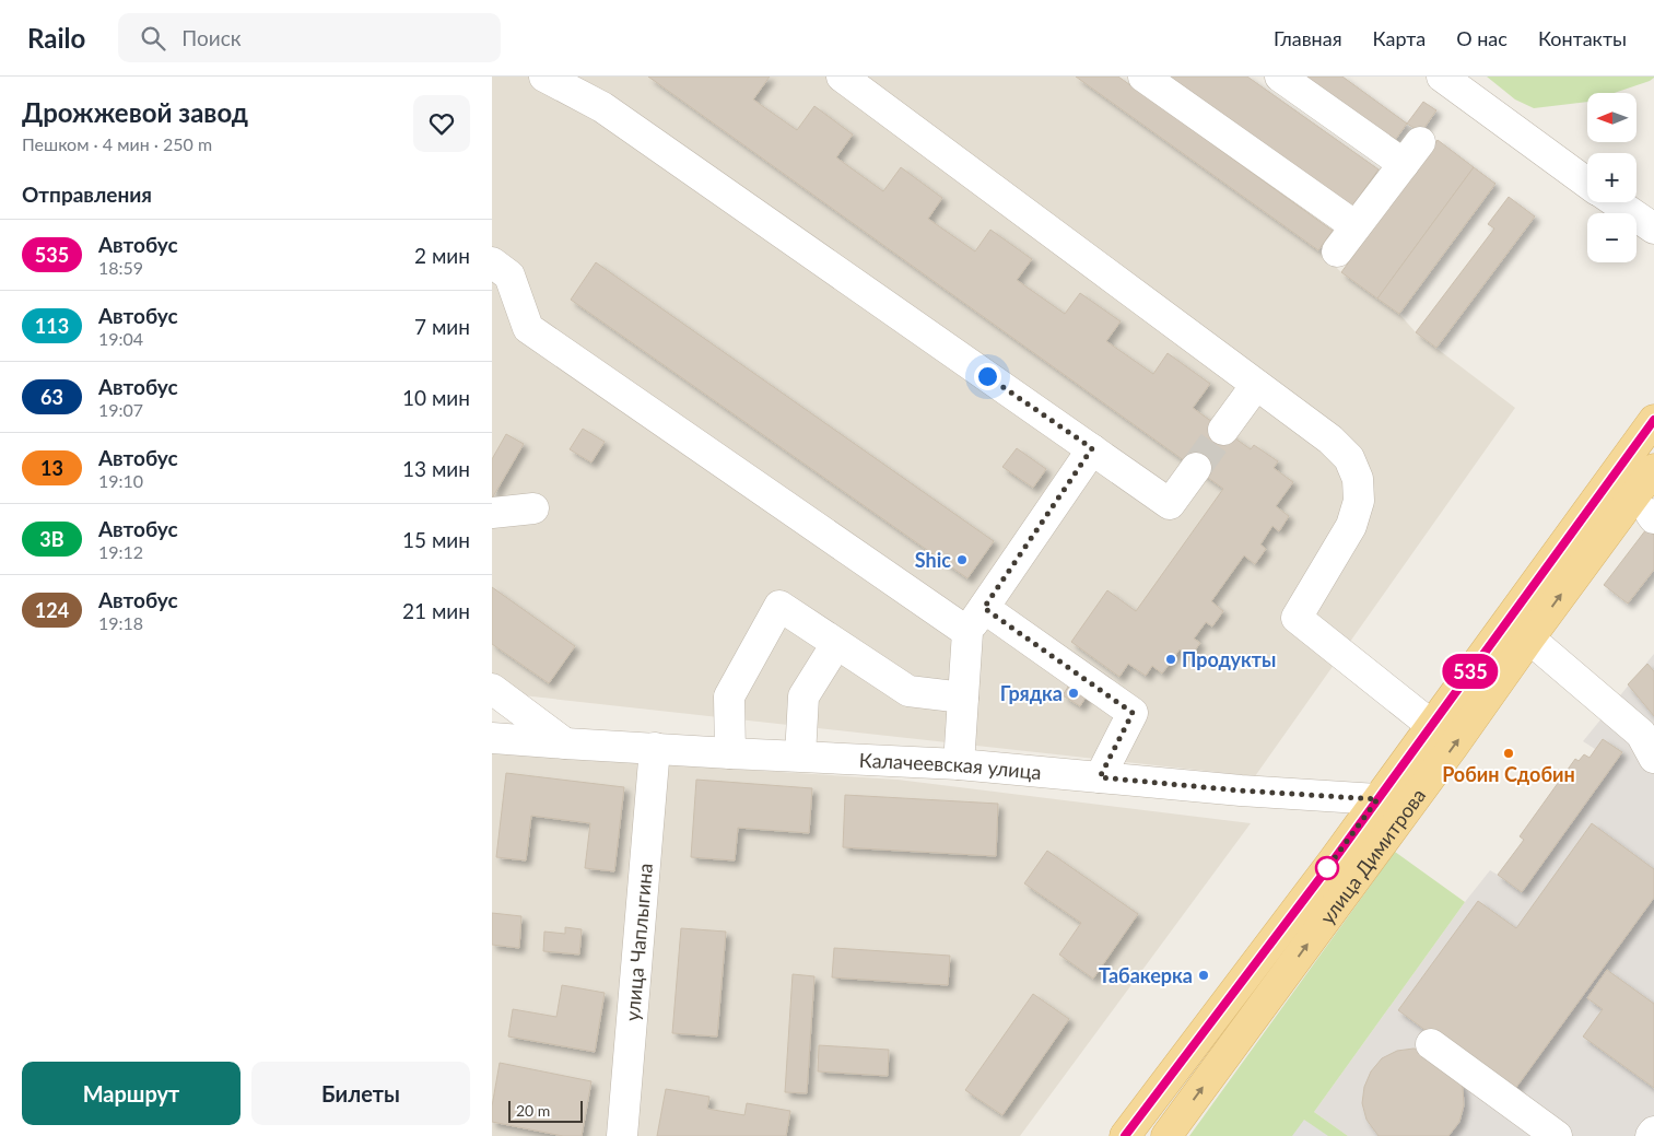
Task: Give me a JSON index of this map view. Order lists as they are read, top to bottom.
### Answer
{
  "streets": {
    "main road": ["Калачеевская улица", "улица Димитрова"],
    "street": ["улица Чаплыгина"]
  },
  "crossings": [
    ["Калачеевская улица", "улица Димитрова"],
    ["Калачеевская улица", "улица Чаплыгина"]
  ],
  "places": [
    "Shic",
    "Продукты",
    "Грядка",
    "Робин Сдобин",
    "Табакерка"
  ],
  "lines": ["bus line 535"],
  "scale_bar": "20 m",
  "north": "left",
  "page": {
    "header": "Railo",
    "search": "Поиск",
    "nav": [
      "Главная",
      "Карта",
      "О нас",
      "Контакты"
    ],
    "heading": [
      ["Дрожжевой завод", "Пешком · 4 мин · 250 m"],
      "Отправления"
    ],
    "on_map": "535",
    "map_buttons": ["+", "−"],
    "list": [
      {
        "mark": "535",
        "name": "Автобус",
        "note": "18:59",
        "value": "2 мин"
      },
      {
        "mark": "113",
        "name": "Автобус",
        "note": "19:04",
        "value": "7 мин"
      },
      {
        "mark": "63",
        "name": "Автобус",
        "note": "19:07",
        "value": "10 мин"
      },
      {
        "mark": "13",
        "name": "Автобус",
        "note": "19:10",
        "value": "13 мин"
      },
      {
        "mark": "3В",
        "name": "Автобус",
        "note": "19:12",
        "value": "15 мин"
      },
      {
        "mark": "124",
        "name": "Автобус",
        "note": "19:18",
        "value": "21 мин"
      }
    ],
    "buttons": ["Маршрут", "Билеты"],
    "scale": "20 m"
  }
}
